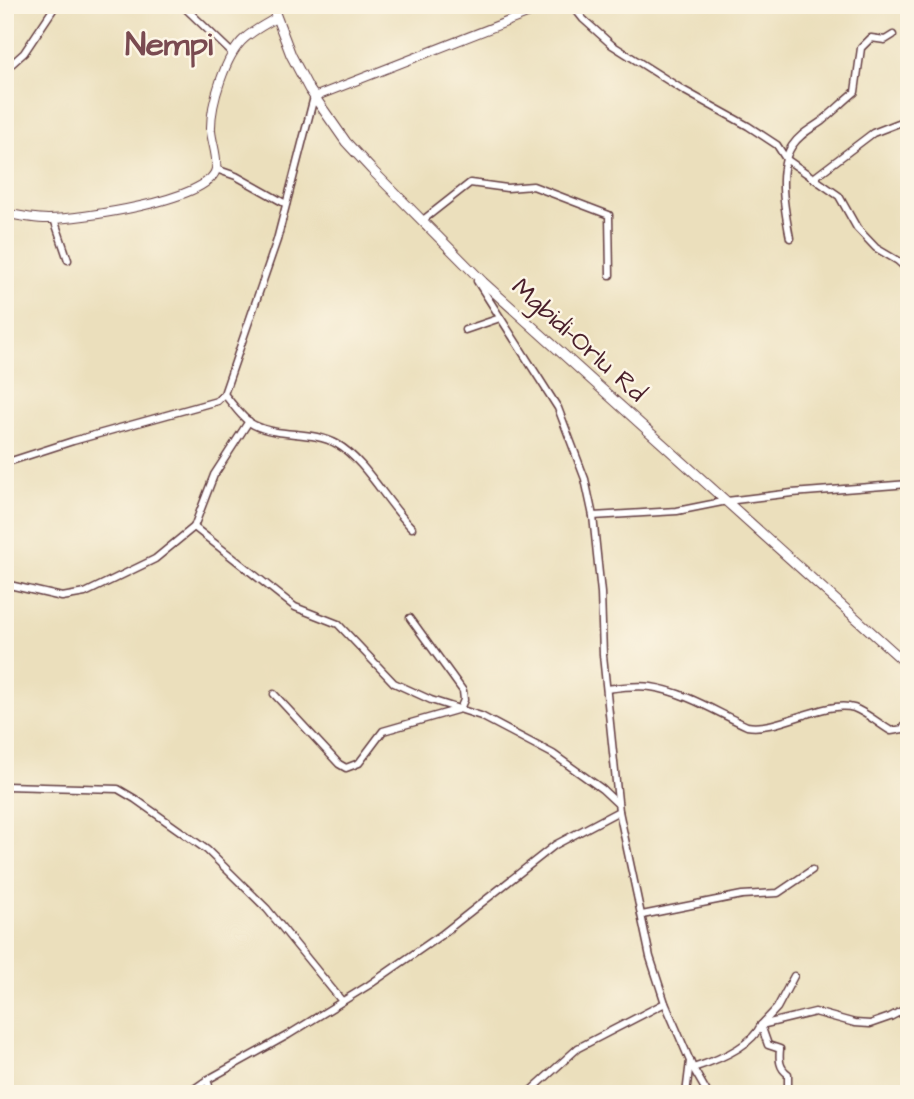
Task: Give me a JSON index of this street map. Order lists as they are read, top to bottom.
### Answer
{
  "streets": {
    "main road": ["Mgbidi-Orlu Rd"]
  },
  "districts": ["Nempi"]
}
